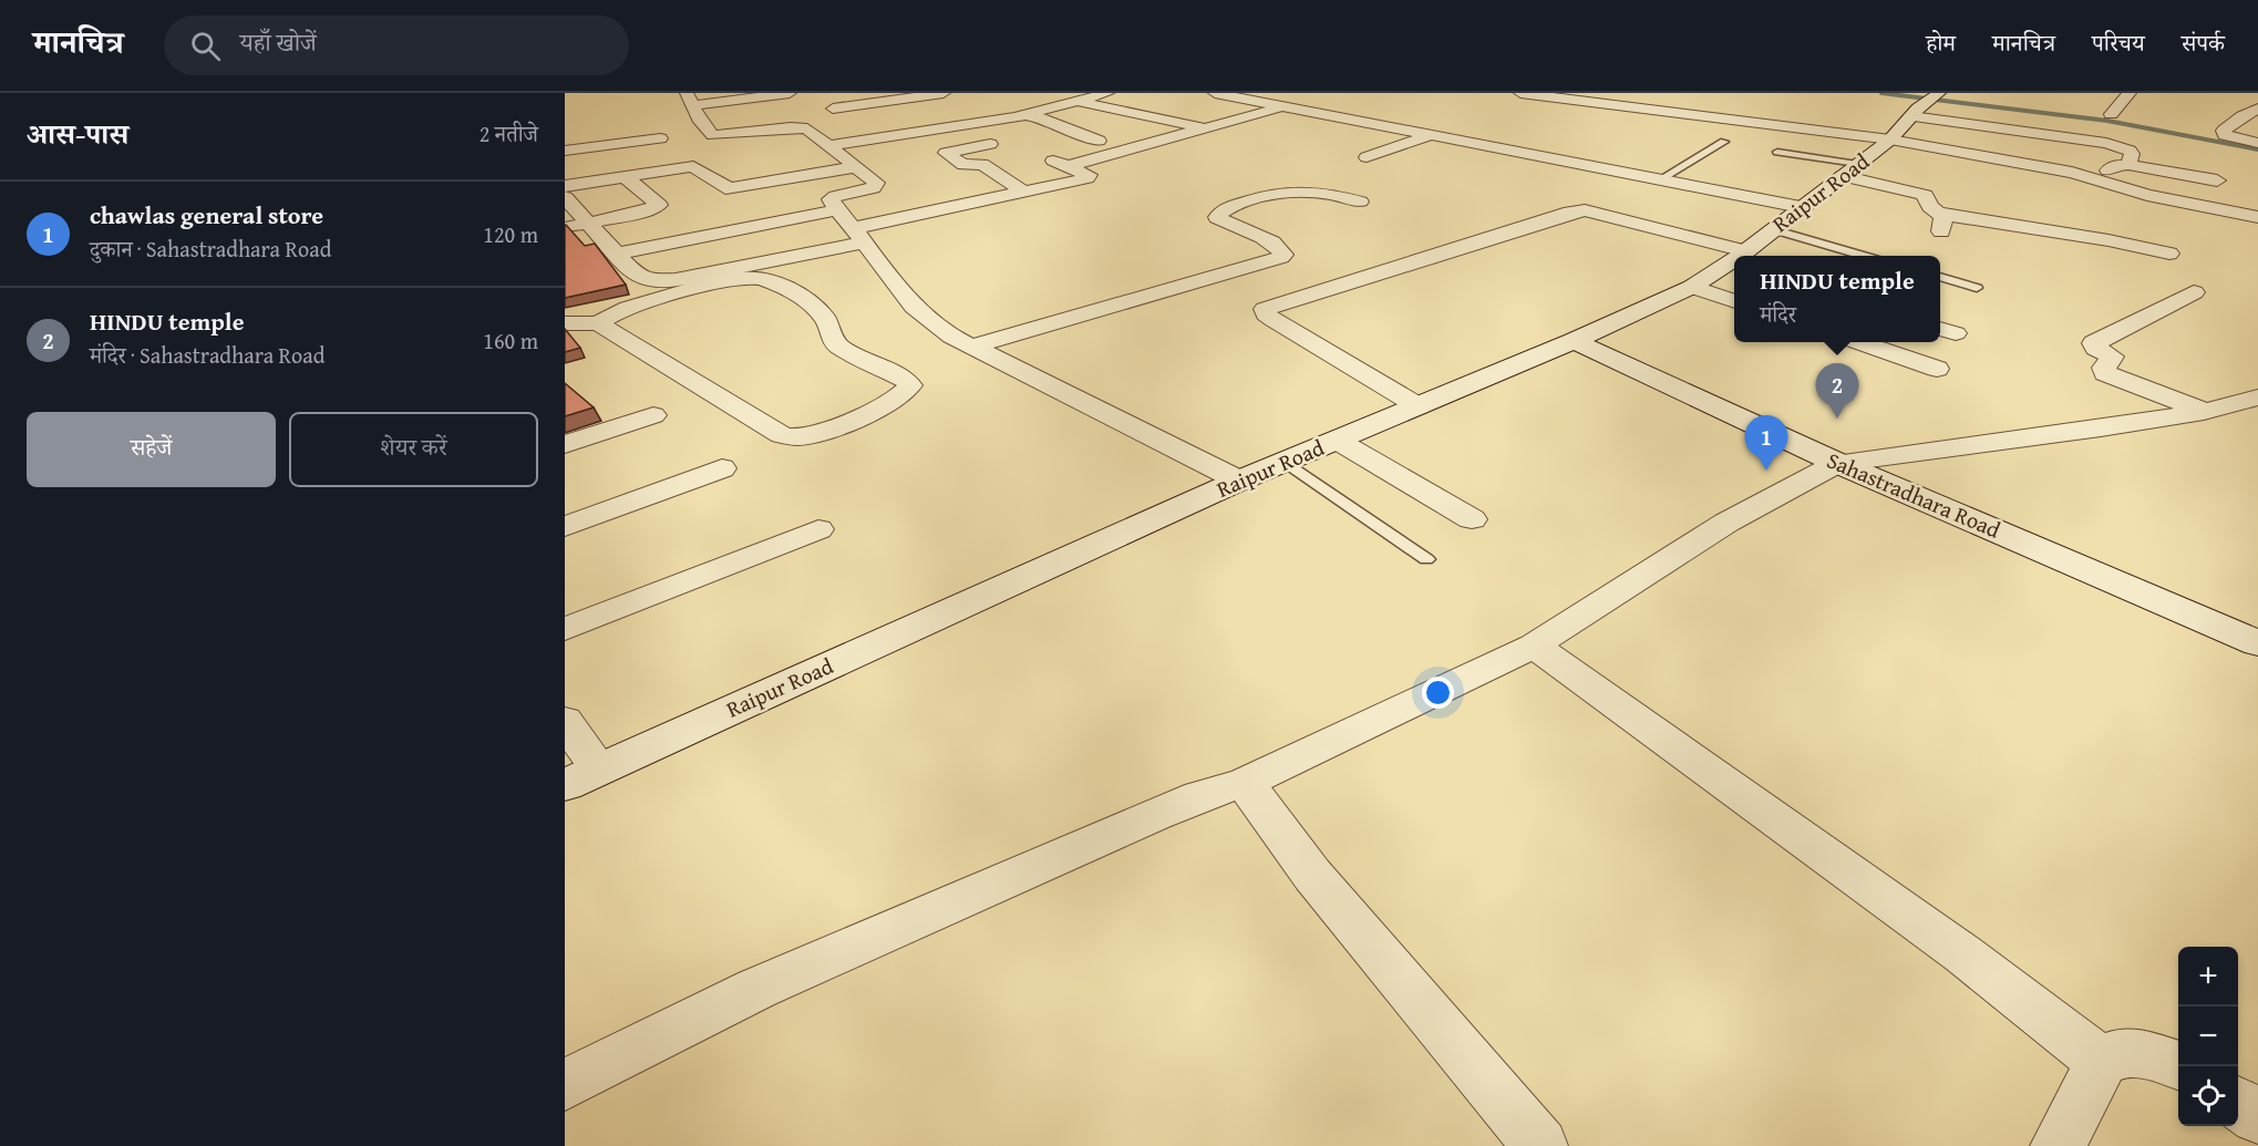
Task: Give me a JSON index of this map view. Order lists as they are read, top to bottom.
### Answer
{
  "streets": {
    "main road": ["Raipur Road", "Sahastradhara Road"]
  },
  "crossings": [
    ["Raipur Road", "Sahastradhara Road"]
  ],
  "page": {
    "header": "मानचित्र",
    "search": "यहाँ खोजें",
    "nav": [
      "होम",
      "मानचित्र",
      "परिचय",
      "संपर्क"
    ],
    "heading": ["आस-पास", "2 नतीजे"],
    "list": [
      {
        "mark": "1",
        "name": "chawlas general store",
        "note": "दुकान · Sahastradhara Road",
        "value": "120 m"
      },
      {
        "mark": "2",
        "name": "HINDU temple",
        "note": "मंदिर · Sahastradhara Road",
        "value": "160 m"
      }
    ],
    "popup": ["HINDU temple", "मंदिर"],
    "pins": ["2", "1"],
    "buttons": ["सहेजें", "शेयर करें"],
    "map_buttons": ["+", "−"]
  }
}
